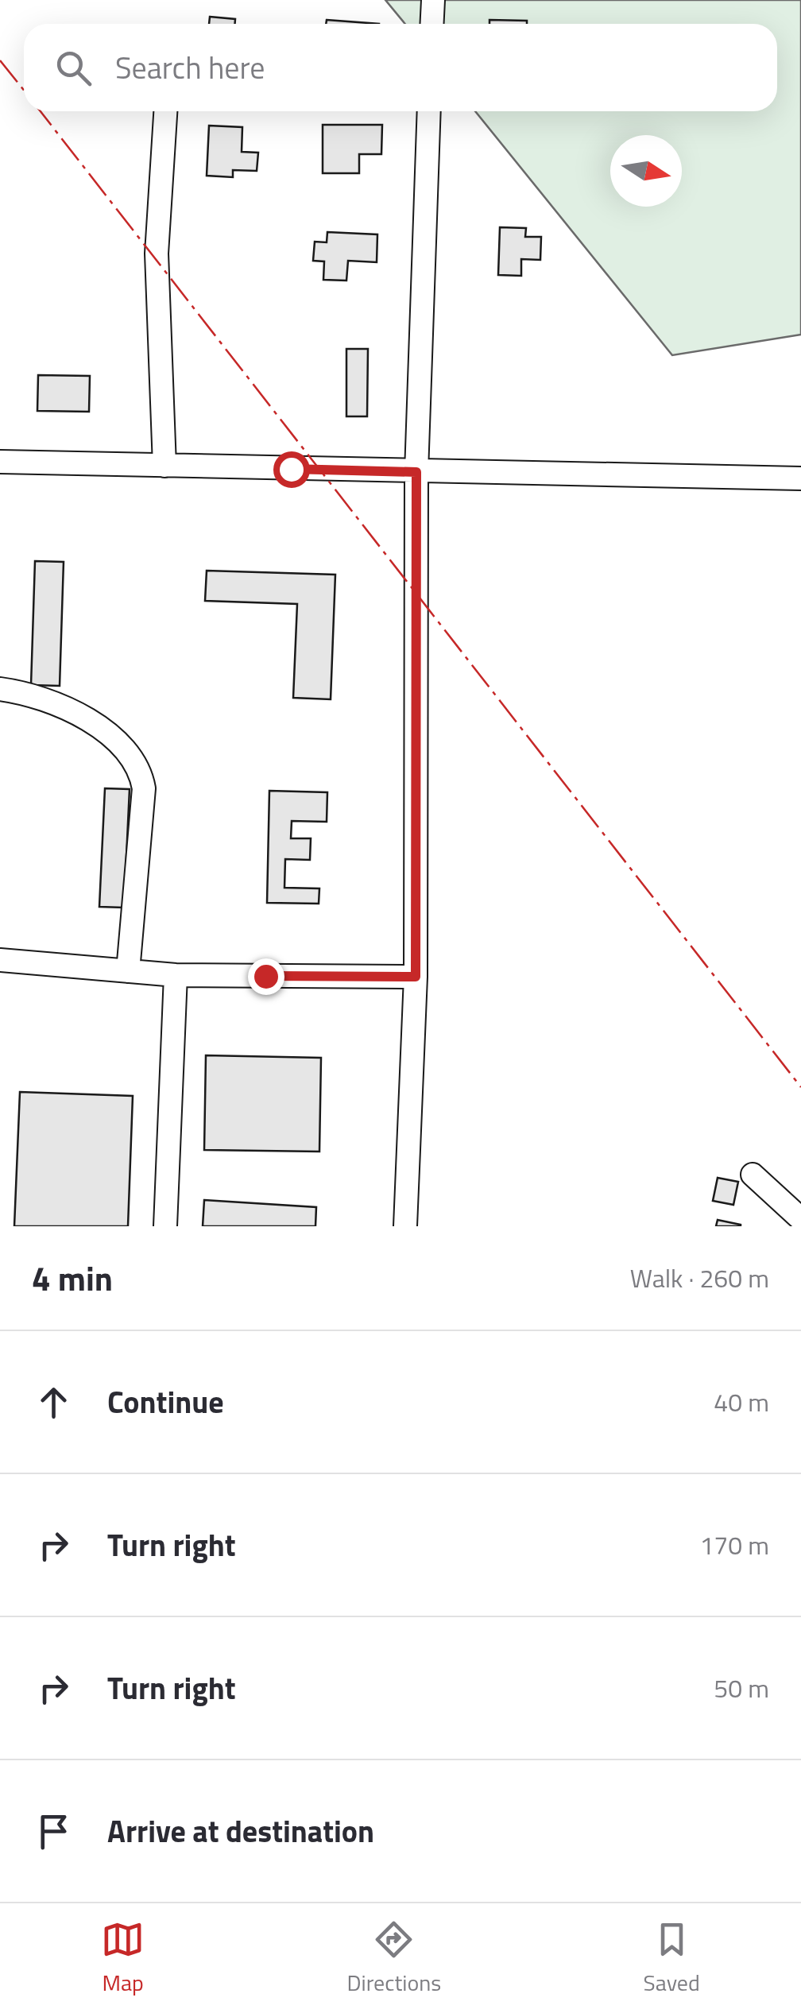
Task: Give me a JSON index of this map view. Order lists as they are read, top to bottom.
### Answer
{
  "north": "right",
  "page": {
    "search": "Search here",
    "heading": ["4 min", "Walk · 260 m"],
    "list": [
      ["Continue", "40 m"],
      ["Turn right", "170 m"],
      ["Turn right", "50 m"],
      "Arrive at destination"
    ],
    "nav": ["Map", "Directions", "Saved"]
  }
}
